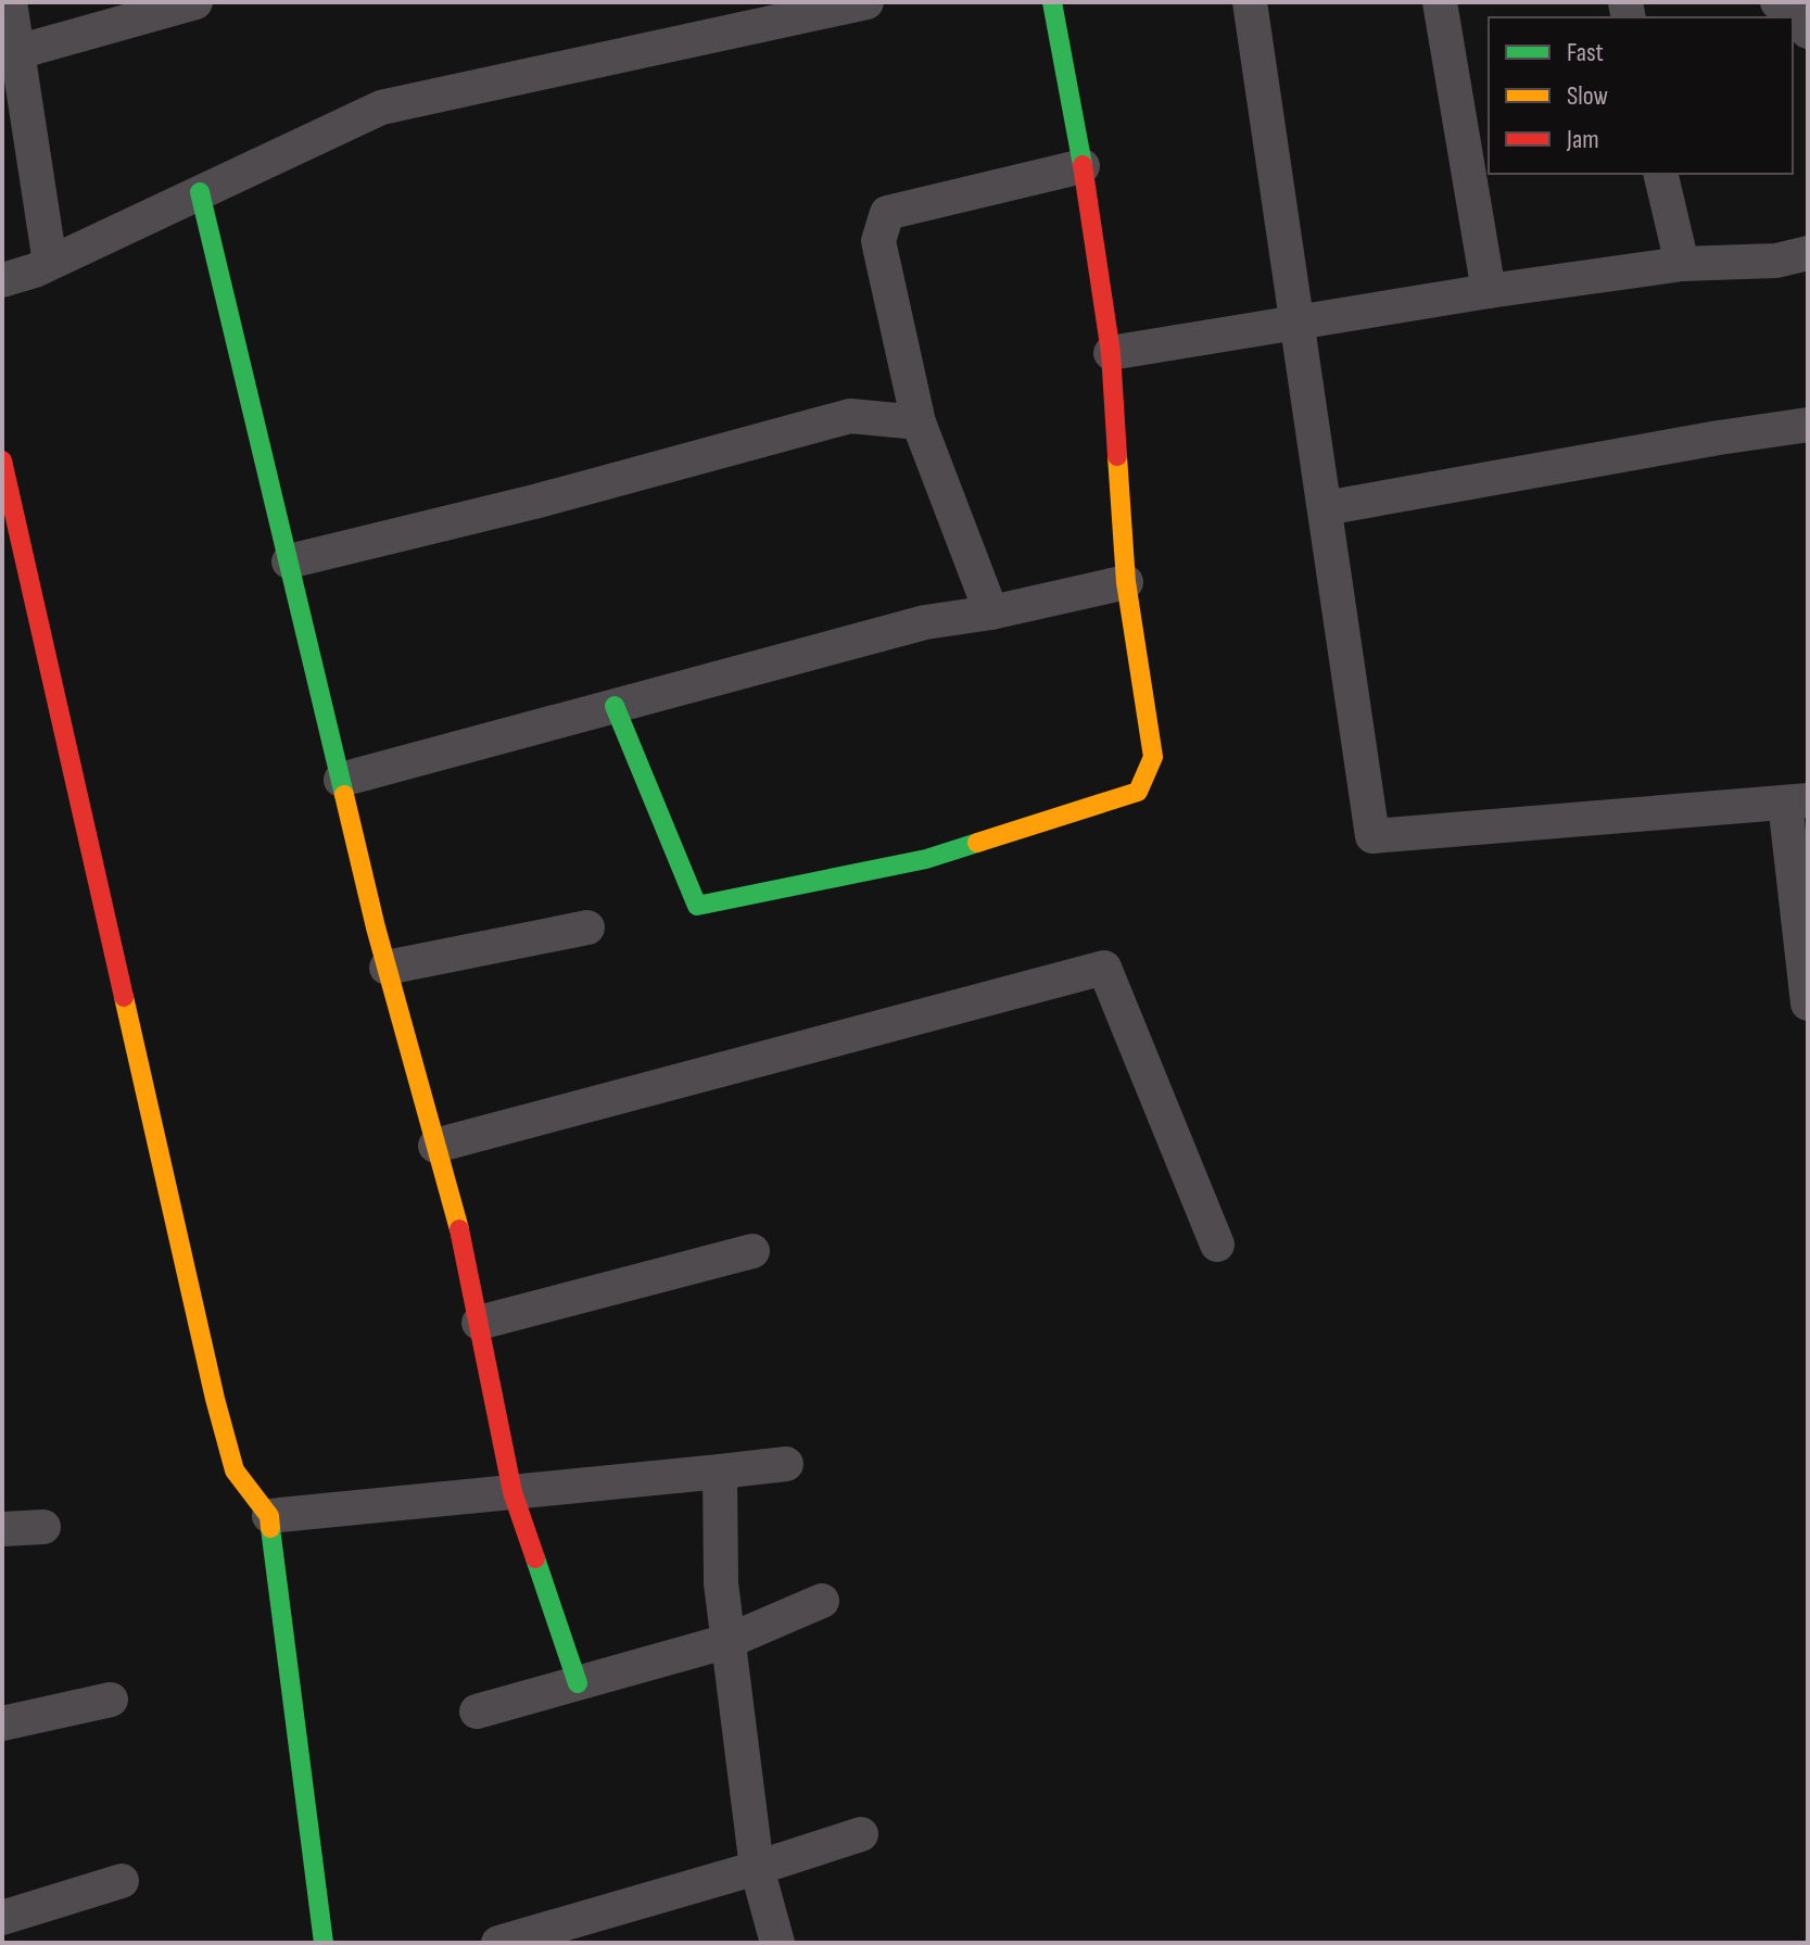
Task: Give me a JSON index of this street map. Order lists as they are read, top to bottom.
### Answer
{
  "legend": ["Fast", "Slow", "Jam"]
}
